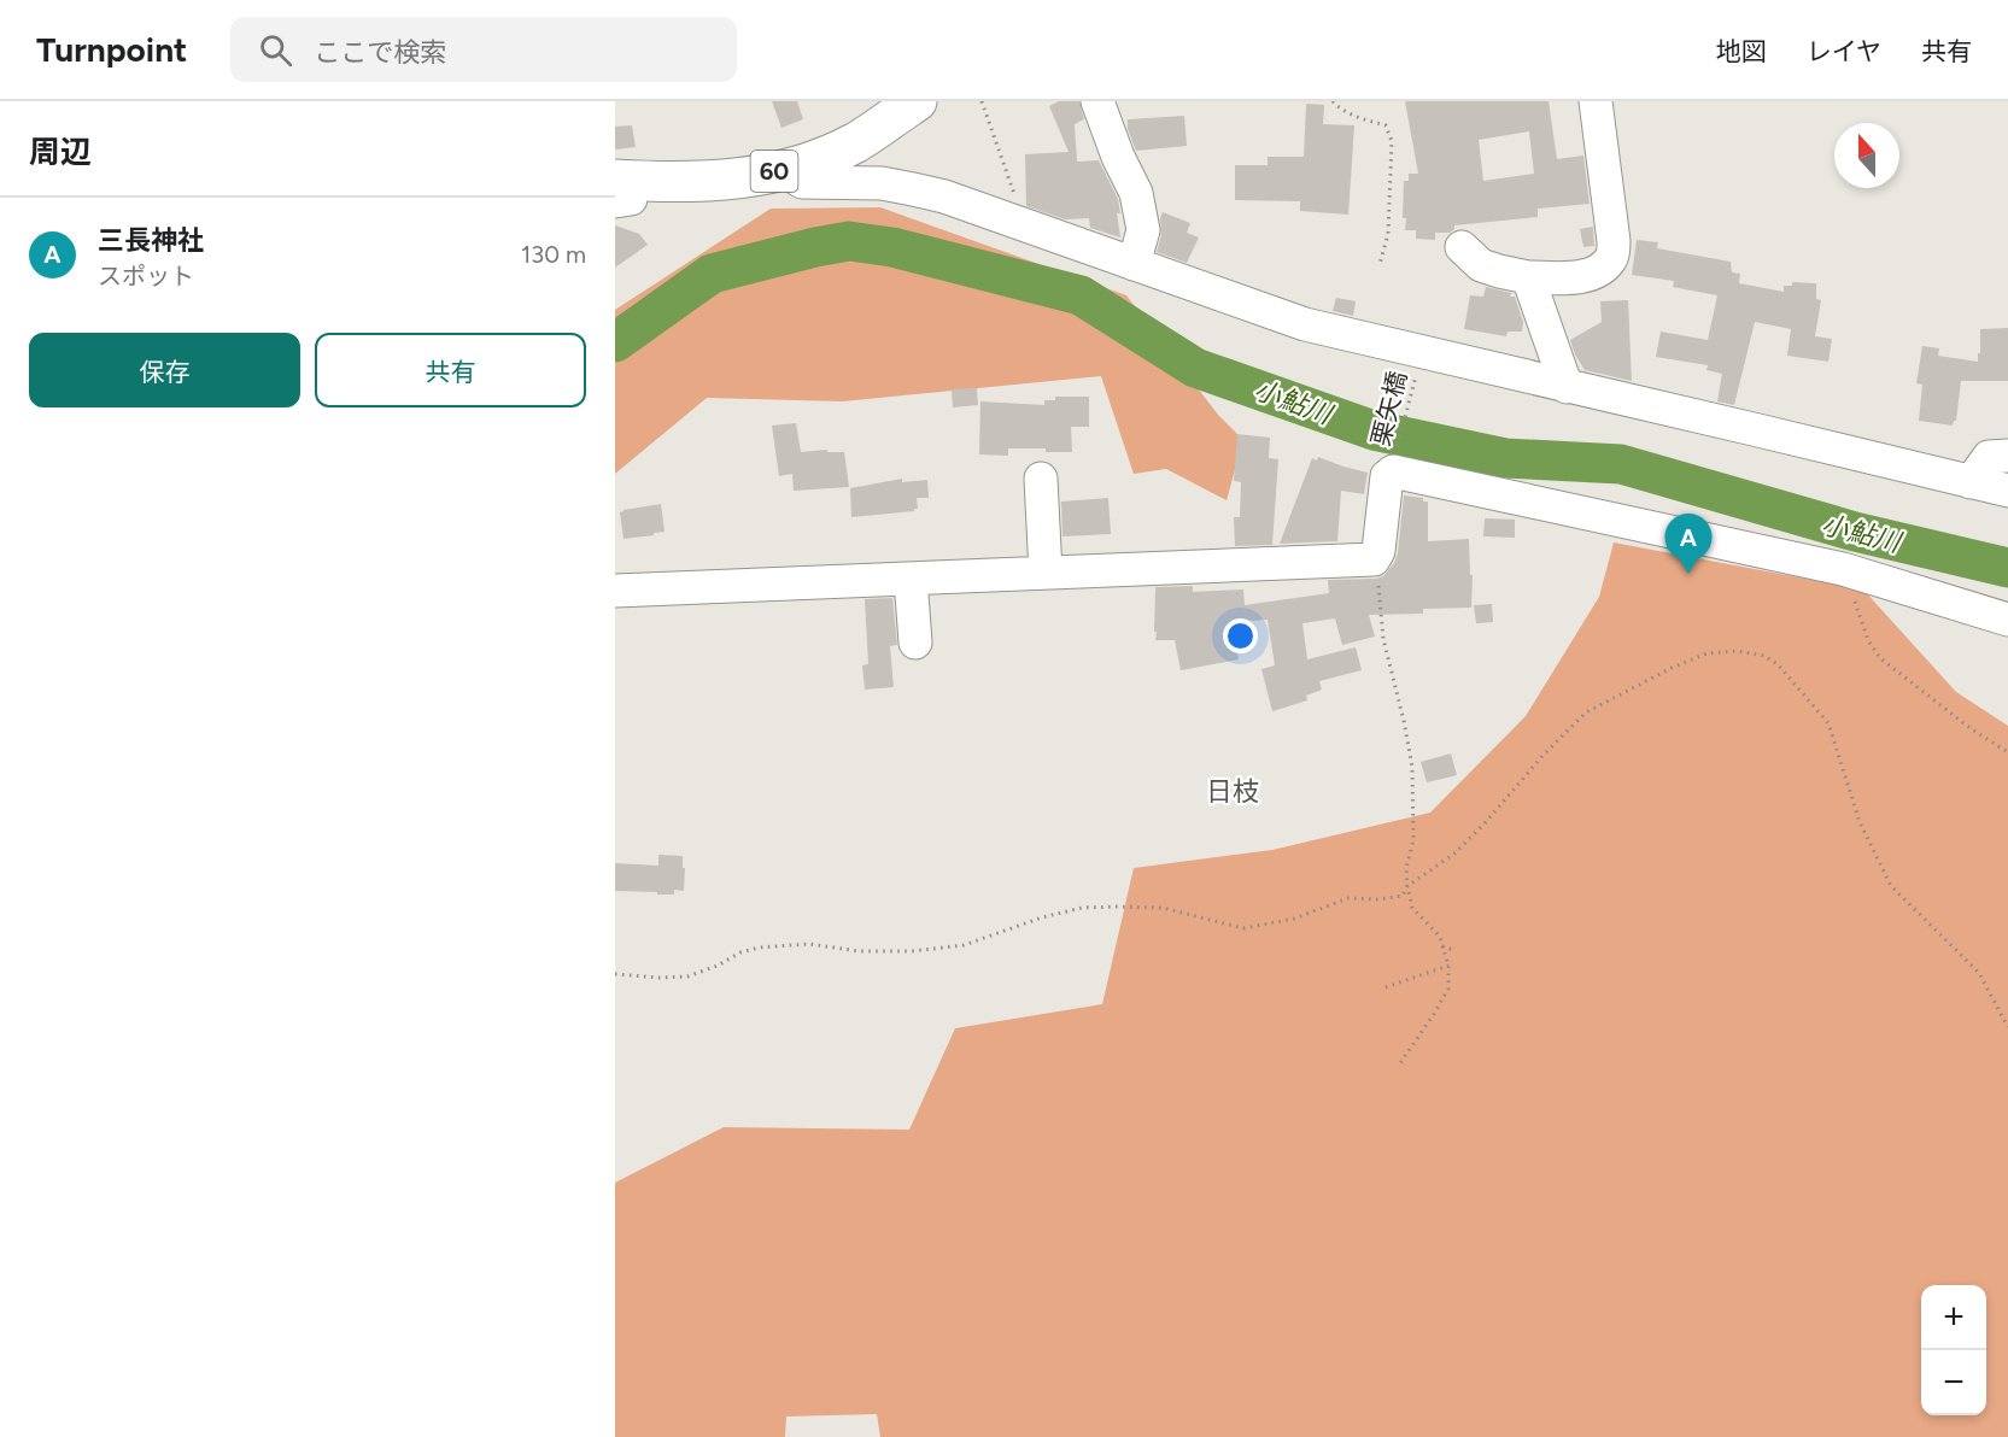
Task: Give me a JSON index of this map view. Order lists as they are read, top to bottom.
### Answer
{
  "streets": {
    "main road": ["60"],
    "path": ["栗矢橋"]
  },
  "districts": ["日枝"],
  "water": ["小鮎川"],
  "north": "top",
  "page": {
    "header": "Turnpoint",
    "search": "ここで検索",
    "nav": ["地図", "レイヤ", "共有"],
    "heading": "周辺",
    "list": [
      {
        "mark": "A",
        "name": "三長神社",
        "note": "スポット",
        "value": "130 m"
      }
    ],
    "buttons": ["保存", "共有"],
    "pins": "A",
    "map_buttons": ["+", "−"]
  }
}
